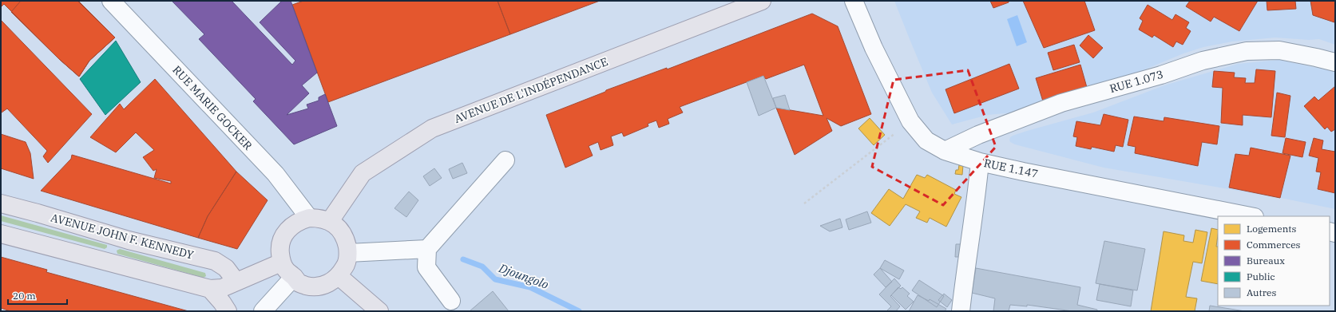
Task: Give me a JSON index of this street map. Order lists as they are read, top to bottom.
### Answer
{
  "streets": {
    "main road": ["AVENUE DE L'INDÉPENDANCE", "AVENUE JOHN F. KENNEDY"],
    "street": ["RUE 1.073", "RUE MARIE GOCKER", "RUE 1.147"]
  },
  "crossings": [
    ["RUE 1.073", "RUE 1.147"],
    ["AVENUE DE L'INDÉPENDANCE", "RUE MARIE GOCKER"]
  ],
  "water": ["Djoungolo"],
  "legend": [
    "Logements",
    "Commerces",
    "Bureaux",
    "Public",
    "Autres"
  ],
  "scale_bar": "20 m"
}
